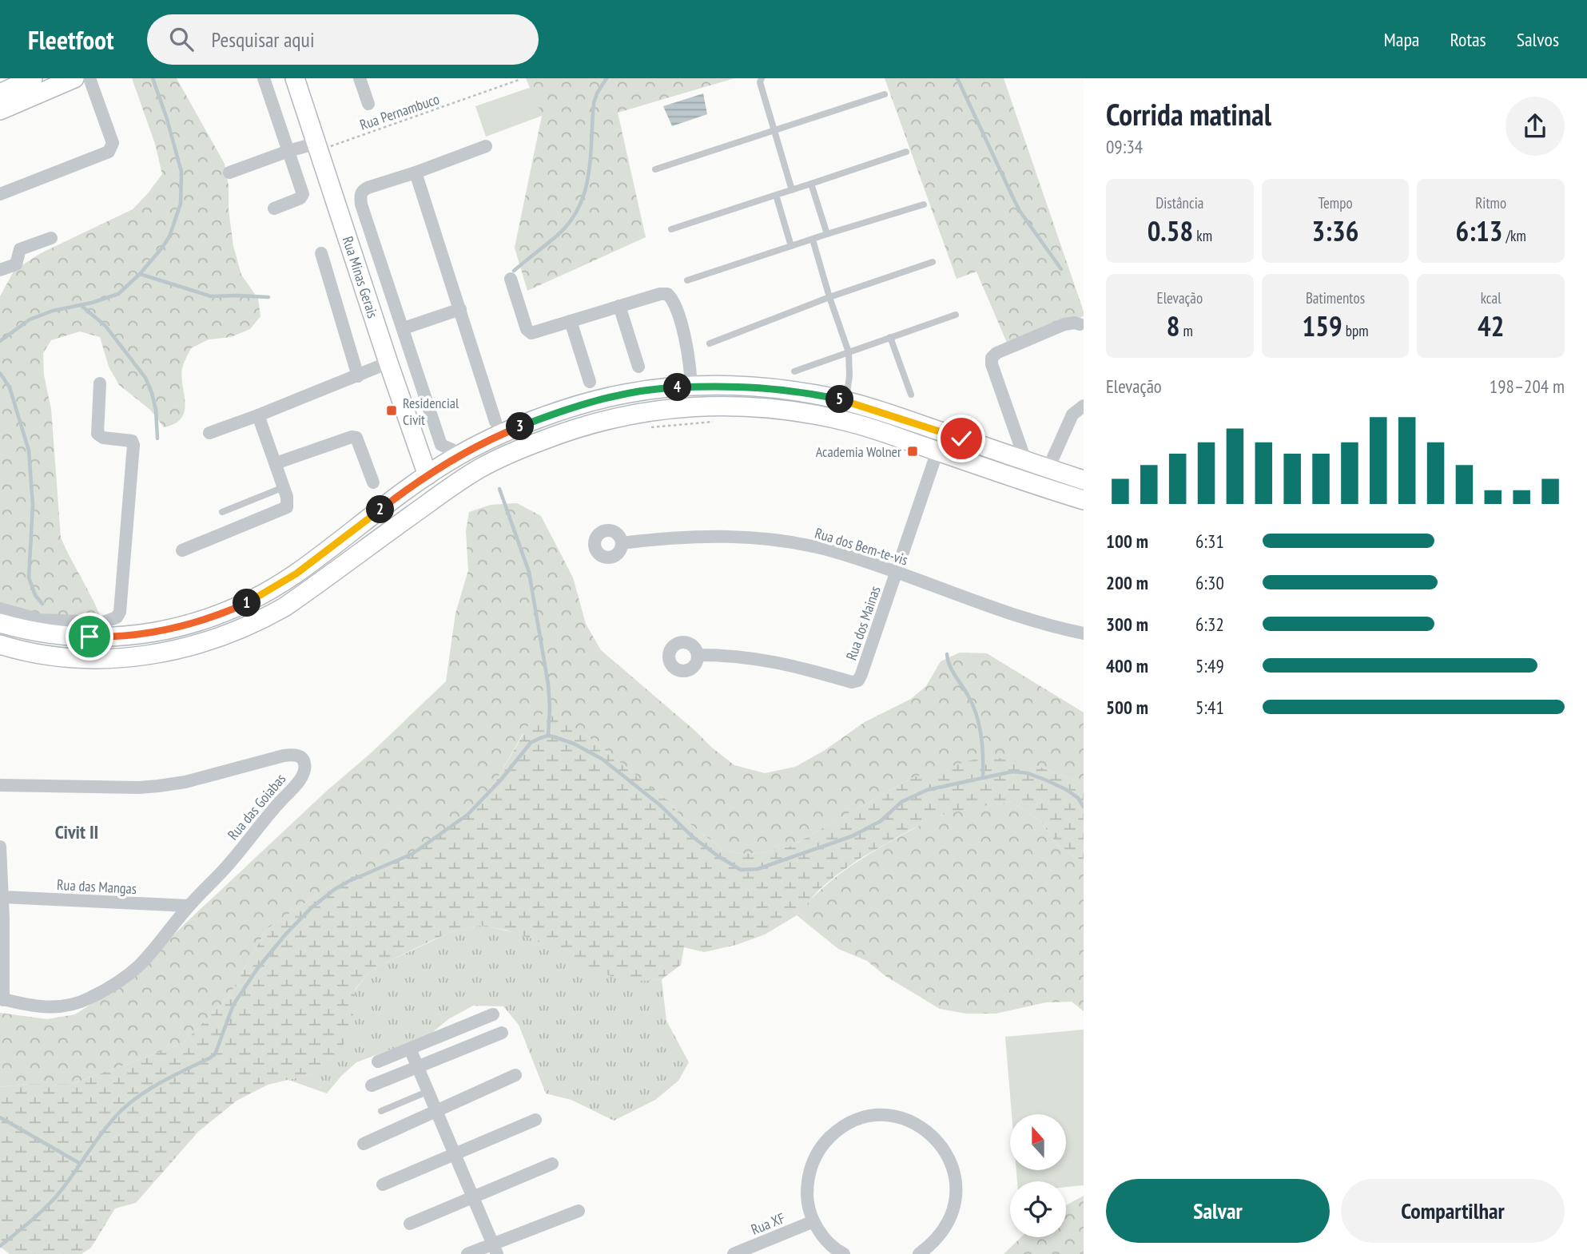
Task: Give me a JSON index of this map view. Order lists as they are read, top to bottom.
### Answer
{
  "streets": {
    "main road": ["Rua Minas Gerais"],
    "street": [
      "Rua dos Bem-te-vis",
      "Rua dos Mainas",
      "Rua das Goiabas",
      "Rua das Mangas",
      "Rua XF"
    ],
    "path": ["Rua Pernambuco"]
  },
  "crossings": [
    ["Rua Pernambuco", "Rua Minas Gerais"],
    ["Rua dos Bem-te-vis", "Rua dos Mainas"],
    ["Rua das Goiabas", "Rua das Mangas"]
  ],
  "districts": ["Civit II"],
  "places": {
    "transit": ["Residencial Civit", "Academia Wolner"]
  },
  "north": "top",
  "page": {
    "header": "Fleetfoot",
    "search": "Pesquisar aqui",
    "nav": ["Mapa", "Rotas", "Salvos"],
    "heading": ["Corrida matinal", "09:34"],
    "stats": [
      ["Distância", "0.58 km"],
      ["Tempo", "3:36"],
      ["Ritmo", "6:13 /km"],
      ["Elevação", "8 m"],
      ["Batimentos", "159 bpm"],
      ["kcal", "42"]
    ],
    "chart": ["Elevação", "198–204 m"],
    "pins": [
      "4",
      "5",
      "3",
      "2",
      "1"
    ],
    "list": [
      {
        "name": "100 m",
        "note": "6:31"
      },
      {
        "name": "200 m",
        "note": "6:30"
      },
      {
        "name": "300 m",
        "note": "6:32"
      },
      {
        "name": "400 m",
        "note": "5:49"
      },
      {
        "name": "500 m",
        "note": "5:41"
      }
    ],
    "buttons": ["Salvar", "Compartilhar"]
  }
}
